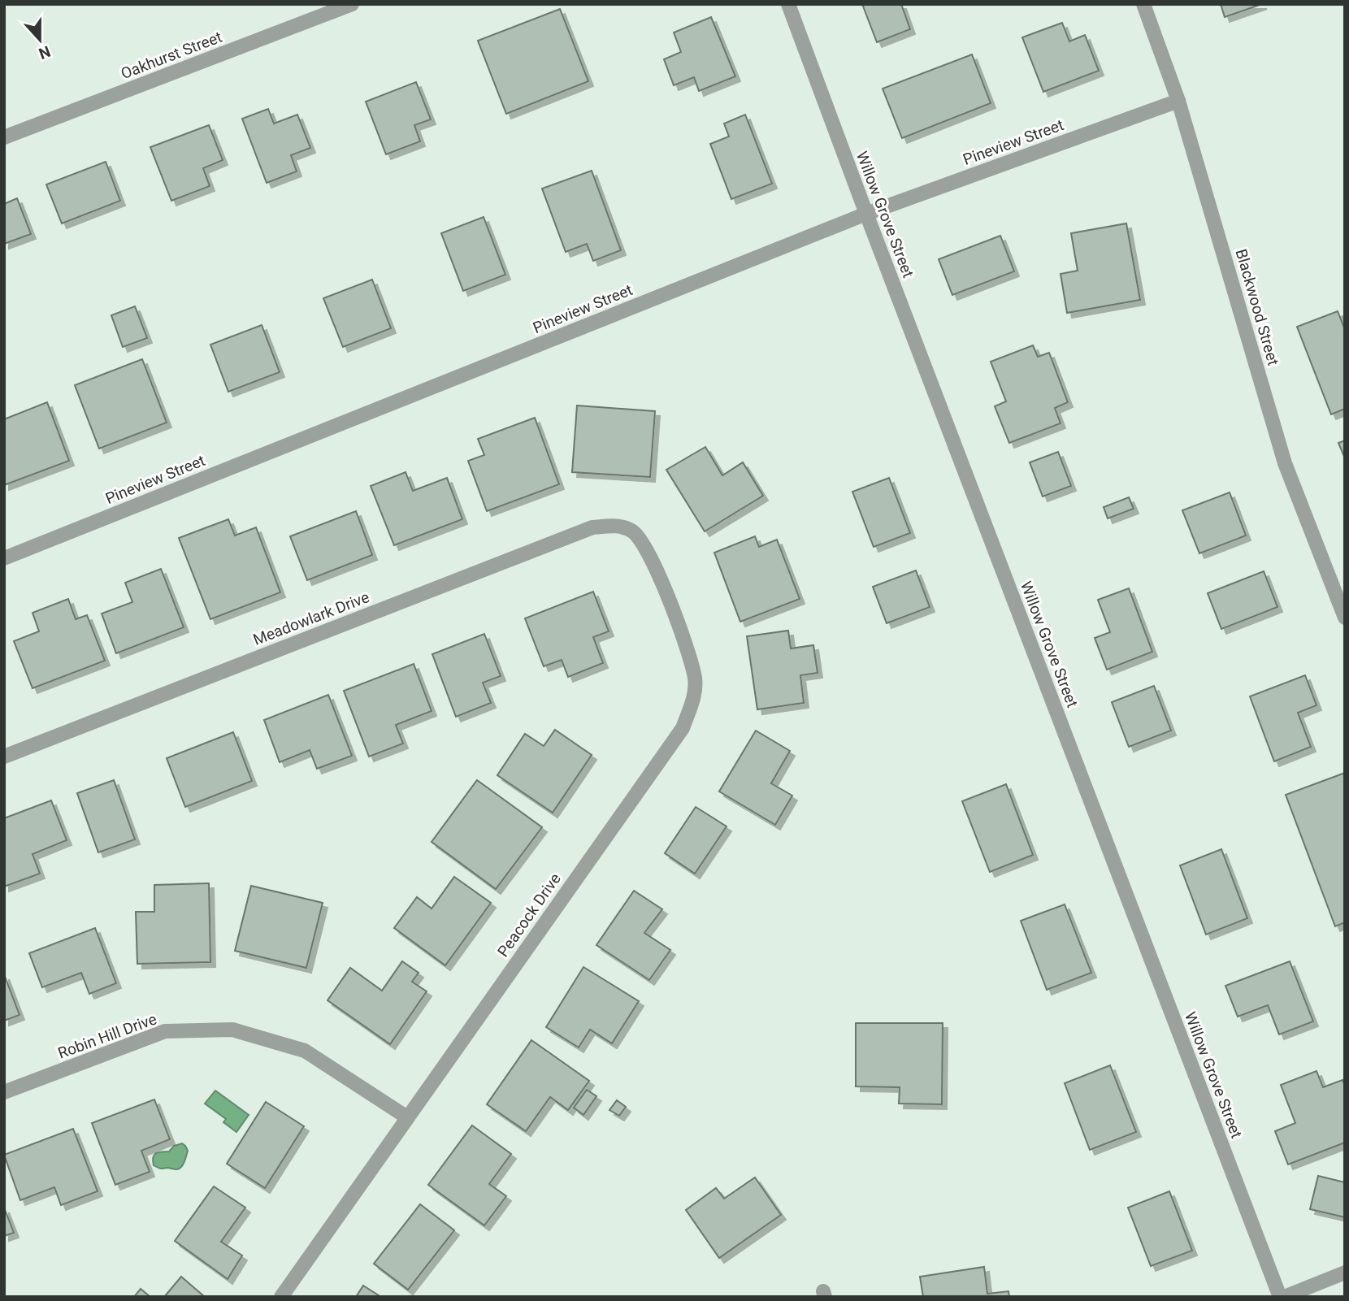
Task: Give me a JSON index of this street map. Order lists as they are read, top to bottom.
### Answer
{
  "streets": {
    "street": [
      "Oakhurst Street",
      "Pineview Street",
      "Willow Grove Street",
      "Blackwood Street",
      "Meadowlark Drive",
      "Peacock Drive",
      "Robin Hill Drive"
    ]
  },
  "crossings": [
    ["Pineview Street", "Willow Grove Street"],
    ["Pineview Street", "Blackwood Street"],
    ["Meadowlark Drive", "Peacock Drive"],
    ["Peacock Drive", "Robin Hill Drive"]
  ],
  "north": "bottom"
}
